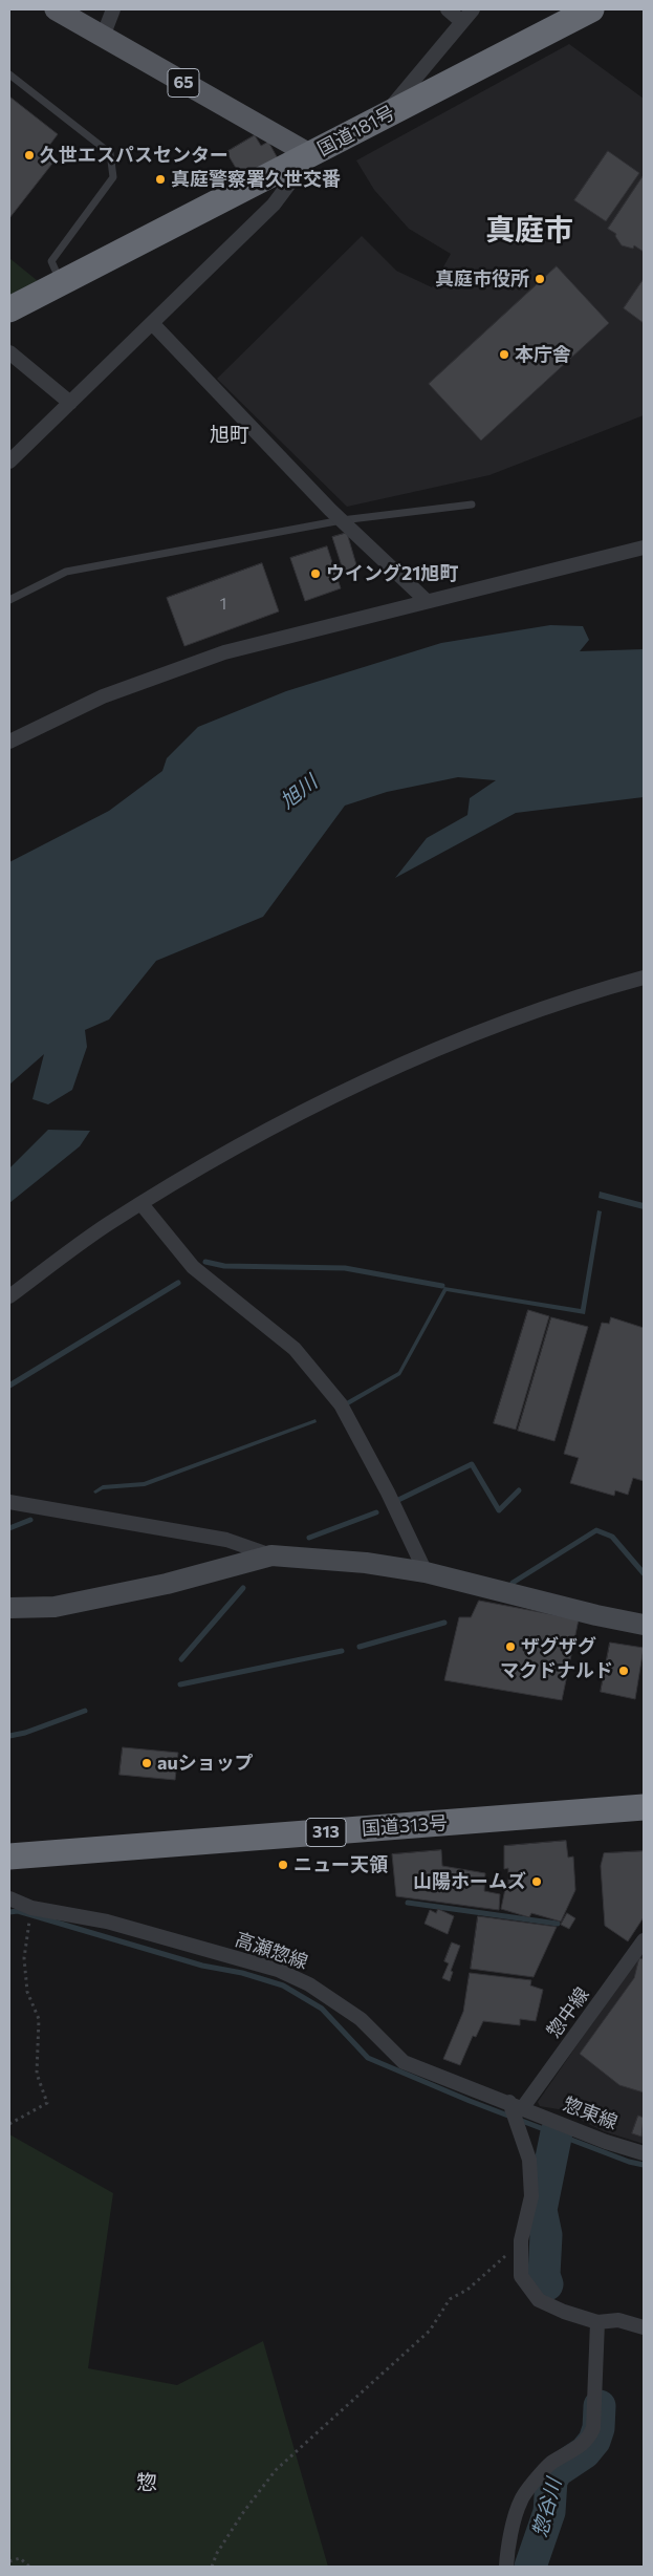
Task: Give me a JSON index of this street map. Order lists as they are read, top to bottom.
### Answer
{
  "streets": {
    "highway": ["国道181号", "国道313号", "313"],
    "main road": ["65"],
    "street": ["高瀬惣線", "惣中線", "惣東線"]
  },
  "crossings": [
    ["65", "国道181号"],
    ["高瀬惣線", "惣中線"],
    ["高瀬惣線", "惣東線"],
    ["惣中線", "惣東線"]
  ],
  "districts": ["真庭市", "旭町", "惣"],
  "water": ["旭川", "惣谷川"],
  "places": [
    "久世エスパスセンター",
    "真庭警察署久世交番",
    "真庭市役所",
    "本庁舎",
    "ウイング21旭町",
    "ザグザグ",
    "マクドナルド",
    "auショップ",
    "ニュー天領",
    "山陽ホームズ"
  ],
  "house_numbers": ["1"]
}
